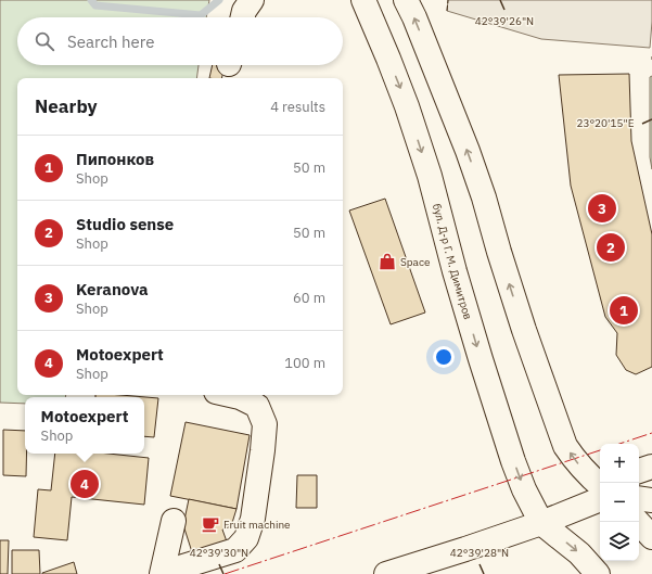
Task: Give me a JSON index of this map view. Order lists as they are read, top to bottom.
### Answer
{
  "streets": {
    "main road": ["бул. Д-р Г. М. Димитров"]
  },
  "places": {
    "shop": ["Space"],
    "cafe": ["Fruit machine"]
  },
  "page": {
    "search": "Search here",
    "heading": ["Nearby", "4 results"],
    "list": [
      {
        "mark": "1",
        "name": "Пипонков",
        "note": "Shop",
        "value": "50 m"
      },
      {
        "mark": "2",
        "name": "Studio sense",
        "note": "Shop",
        "value": "50 m"
      },
      {
        "mark": "3",
        "name": "Keranova",
        "note": "Shop",
        "value": "60 m"
      },
      {
        "mark": "4",
        "name": "Motoexpert",
        "note": "Shop",
        "value": "100 m"
      }
    ],
    "pins": [
      "3",
      "2",
      "1",
      "4"
    ],
    "popup": ["Motoexpert", "Shop"],
    "map_buttons": ["+", "−"]
  },
  "coordinates": [
    "42°39'26\"N",
    "23°20'15\"E",
    "42°39'30\"N",
    "42°39'28\"N"
  ]
}
